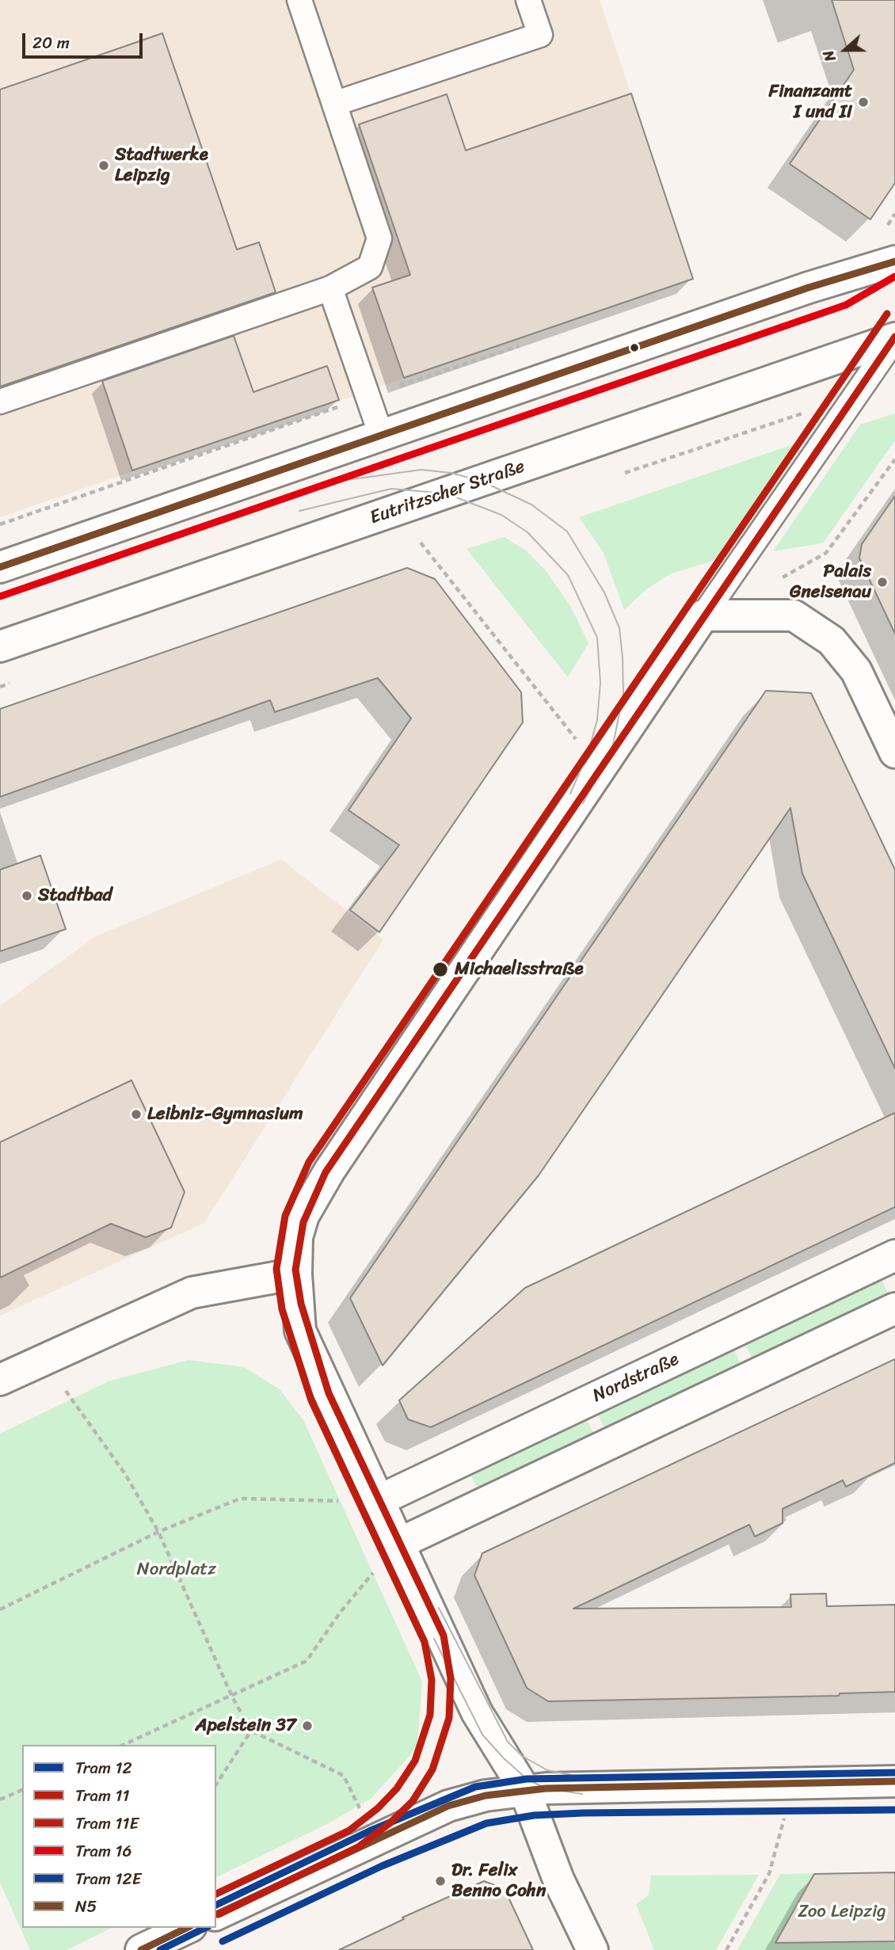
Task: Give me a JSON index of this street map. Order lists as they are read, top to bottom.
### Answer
{
  "streets": {
    "street": ["Eutritzscher Straße", "Nordstraße"]
  },
  "parks": ["Nordplatz", "Zoo Leipzig"],
  "places": [
    "Finanzamt I und II",
    "Stadtwerke Leipzig",
    "Palais Gneisenau",
    "Stadtbad",
    "Michaelisstraße",
    "Leibniz-Gymnasium",
    "Apelstein 37",
    "Dr. Felix Benno Cohn"
  ],
  "lines": [
    "transit line N5",
    "tram line 16",
    "tram line 11E",
    "tram line 11",
    "tram line 12",
    "tram line 12E"
  ],
  "legend": [
    "Tram 12",
    "Tram 11",
    "Tram 11E",
    "Tram 16",
    "Tram 12E",
    "N5"
  ],
  "scale_bar": "20 m",
  "north": "left"
}
